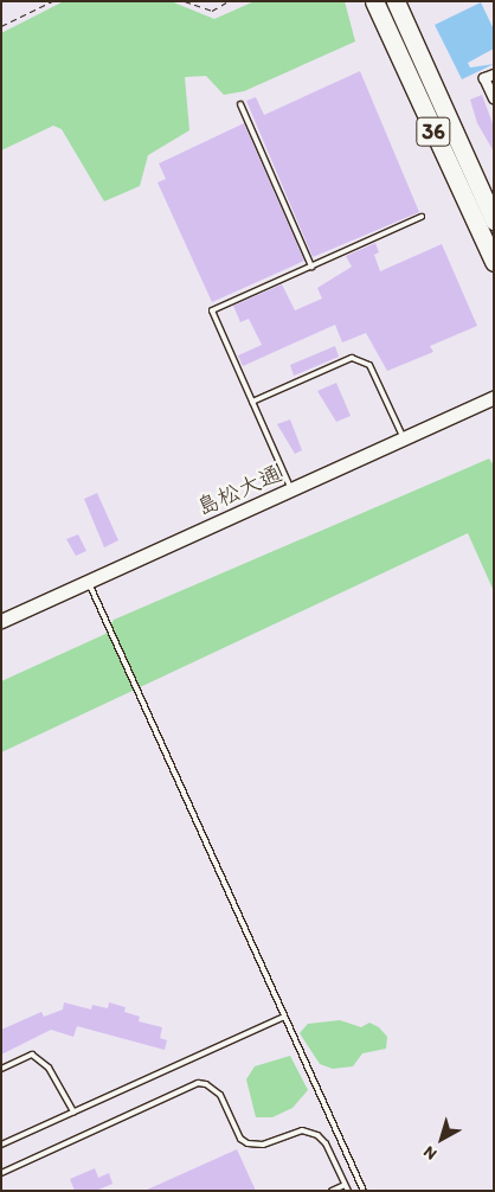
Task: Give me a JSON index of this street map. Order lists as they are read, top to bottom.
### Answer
{
  "streets": {
    "highway": ["36"],
    "street": ["島松大通"]
  },
  "north": "bottom left"
}
